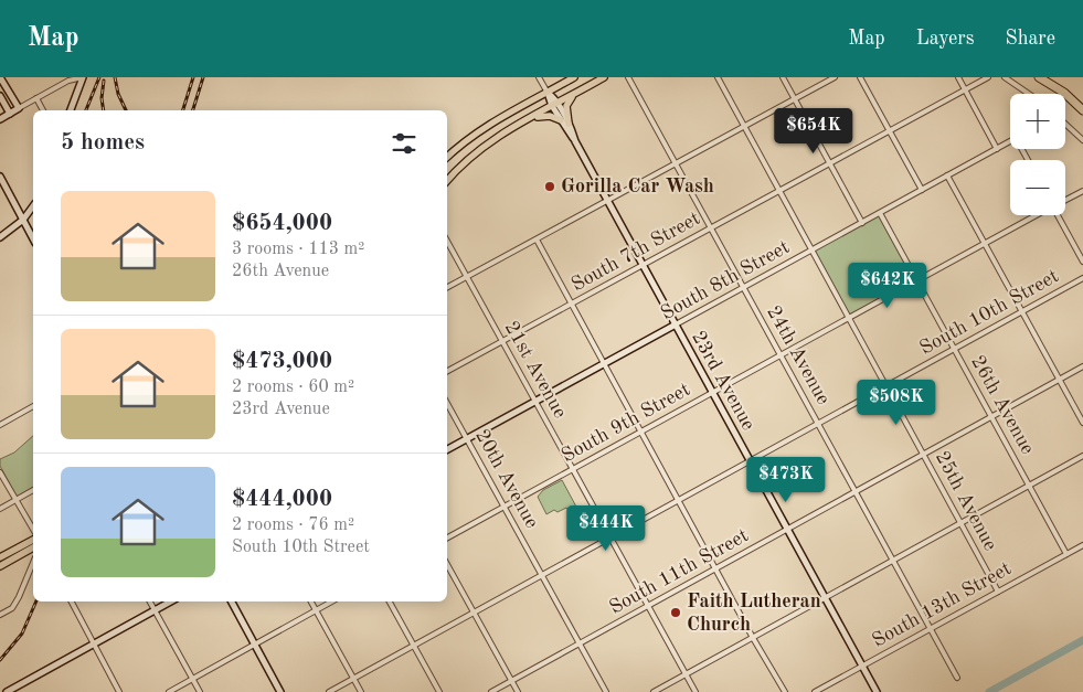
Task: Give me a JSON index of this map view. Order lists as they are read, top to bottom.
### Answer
{
  "streets": {
    "main road": ["South 8th Street", "23rd Avenue"],
    "street": [
      "South 7th Street",
      "South 10th Street",
      "24th Avenue",
      "21st Avenue",
      "26th Avenue",
      "South 9th Street",
      "20th Avenue",
      "25th Avenue",
      "South 11th Street",
      "South 13th Street"
    ]
  },
  "crossings": [
    ["South 7th Street", "24th Avenue"],
    ["South 7th Street", "21st Avenue"],
    ["South 7th Street", "23rd Avenue"],
    ["South 7th Street", "25th Avenue"],
    ["South 8th Street", "24th Avenue"],
    ["South 8th Street", "21st Avenue"],
    ["South 8th Street", "23rd Avenue"],
    ["South 8th Street", "26th Avenue"],
    ["South 8th Street", "20th Avenue"],
    ["South 8th Street", "25th Avenue"],
    ["South 10th Street", "24th Avenue"],
    ["South 10th Street", "21st Avenue"],
    ["South 10th Street", "23rd Avenue"],
    ["South 10th Street", "26th Avenue"],
    ["South 10th Street", "20th Avenue"],
    ["South 10th Street", "25th Avenue"],
    ["24th Avenue", "South 9th Street"],
    ["24th Avenue", "South 11th Street"],
    ["24th Avenue", "South 13th Street"],
    ["21st Avenue", "South 9th Street"],
    ["21st Avenue", "South 11th Street"],
    ["23rd Avenue", "South 9th Street"],
    ["23rd Avenue", "South 11th Street"],
    ["23rd Avenue", "South 13th Street"],
    ["26th Avenue", "South 9th Street"],
    ["26th Avenue", "South 11th Street"],
    ["26th Avenue", "South 13th Street"],
    ["South 9th Street", "20th Avenue"],
    ["South 9th Street", "25th Avenue"],
    ["20th Avenue", "South 11th Street"],
    ["25th Avenue", "South 11th Street"],
    ["25th Avenue", "South 13th Street"]
  ],
  "places": ["Gorilla Car Wash", "Faith Lutheran Church"],
  "page": {
    "header": "Map",
    "nav": ["Map", "Layers", "Share"],
    "map_buttons": ["+", "−"],
    "price": [
      "$654K",
      "$642K",
      "$508K",
      "$473K",
      "$444K"
    ],
    "heading": "5 homes",
    "list": [
      {
        "name": "$654,000",
        "note": "3 rooms · 113 m² · 26th Avenue"
      },
      {
        "name": "$473,000",
        "note": "2 rooms · 60 m² · 23rd Avenue"
      },
      {
        "name": "$444,000",
        "note": "2 rooms · 76 m² · South 10th Street"
      }
    ]
  }
}
